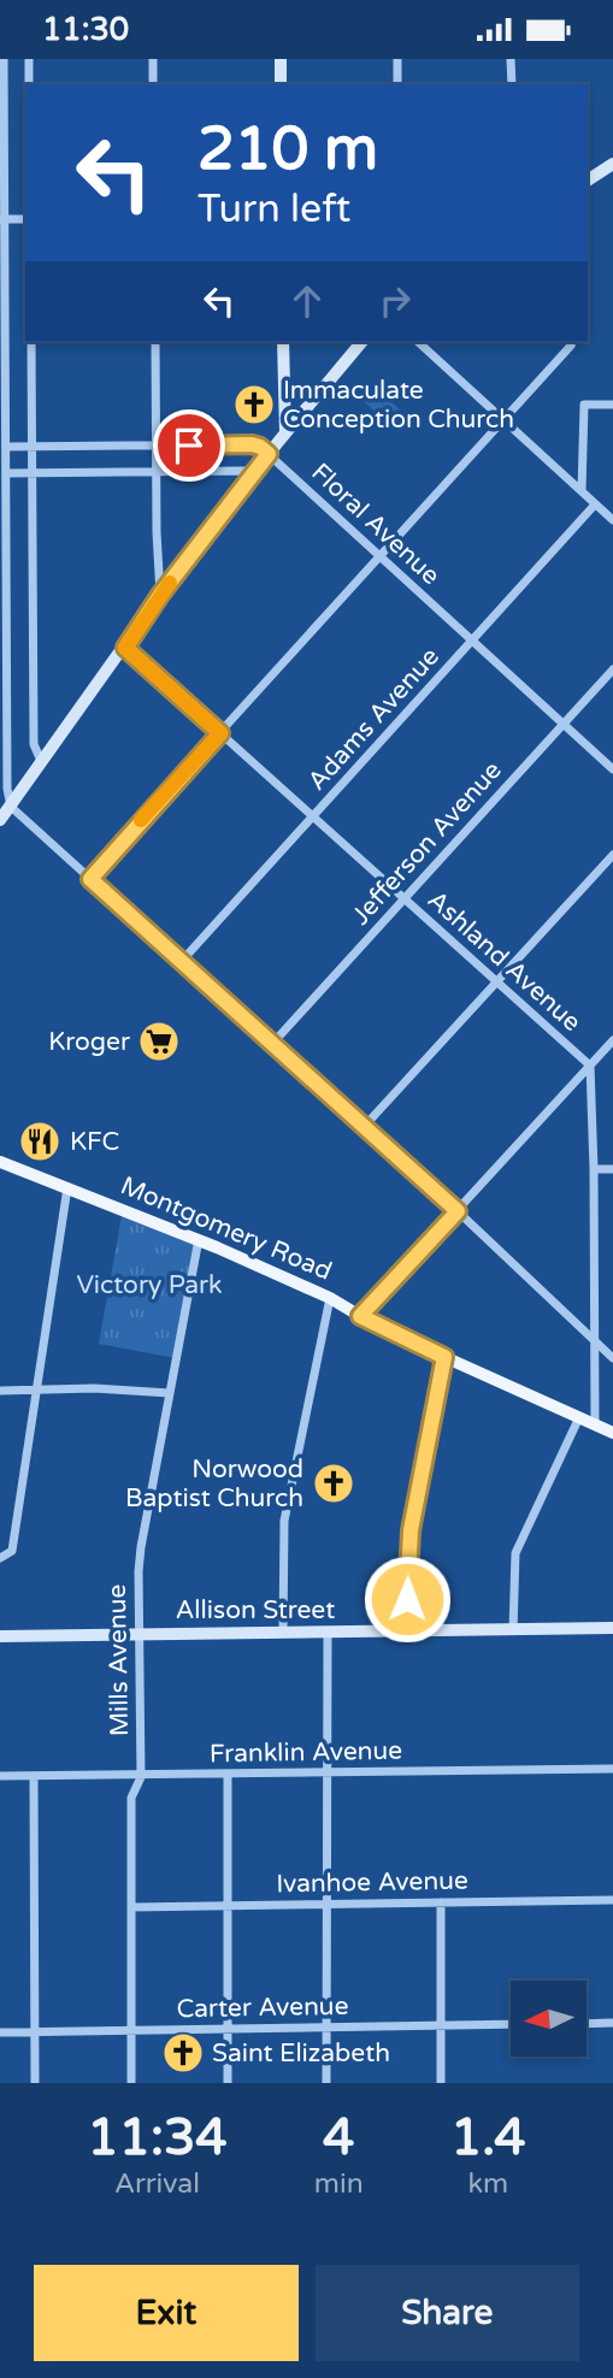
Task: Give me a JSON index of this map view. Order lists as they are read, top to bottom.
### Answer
{
  "streets": {
    "main road": ["Montgomery Road"],
    "street": [
      "Floral Avenue",
      "Adams Avenue",
      "Jefferson Avenue",
      "Ashland Avenue",
      "Allison Street",
      "Mills Avenue",
      "Franklin Avenue",
      "Ivanhoe Avenue",
      "Carter Avenue"
    ]
  },
  "crossings": [
    ["Floral Avenue", "Adams Avenue"],
    ["Floral Avenue", "Jefferson Avenue"],
    ["Adams Avenue", "Ashland Avenue"],
    ["Jefferson Avenue", "Ashland Avenue"],
    ["Ashland Avenue", "Montgomery Road"],
    ["Montgomery Road", "Mills Avenue"],
    ["Allison Street", "Mills Avenue"],
    ["Mills Avenue", "Franklin Avenue"],
    ["Mills Avenue", "Ivanhoe Avenue"],
    ["Mills Avenue", "Carter Avenue"]
  ],
  "parks": ["Victory Park"],
  "places": {
    "church": ["Immaculate Conception Church", "Norwood Baptist Church", "Saint Elizabeth"],
    "supermarket": ["Kroger"],
    "restaurant": ["KFC"]
  },
  "north": "left",
  "page": {
    "status": "11:30",
    "turn": ["210 m", "Turn left"],
    "eta": [
      "11:34",
      "Arrival",
      "4",
      "min",
      "1.4",
      "km"
    ],
    "buttons": ["Exit", "Share"]
  }
}
